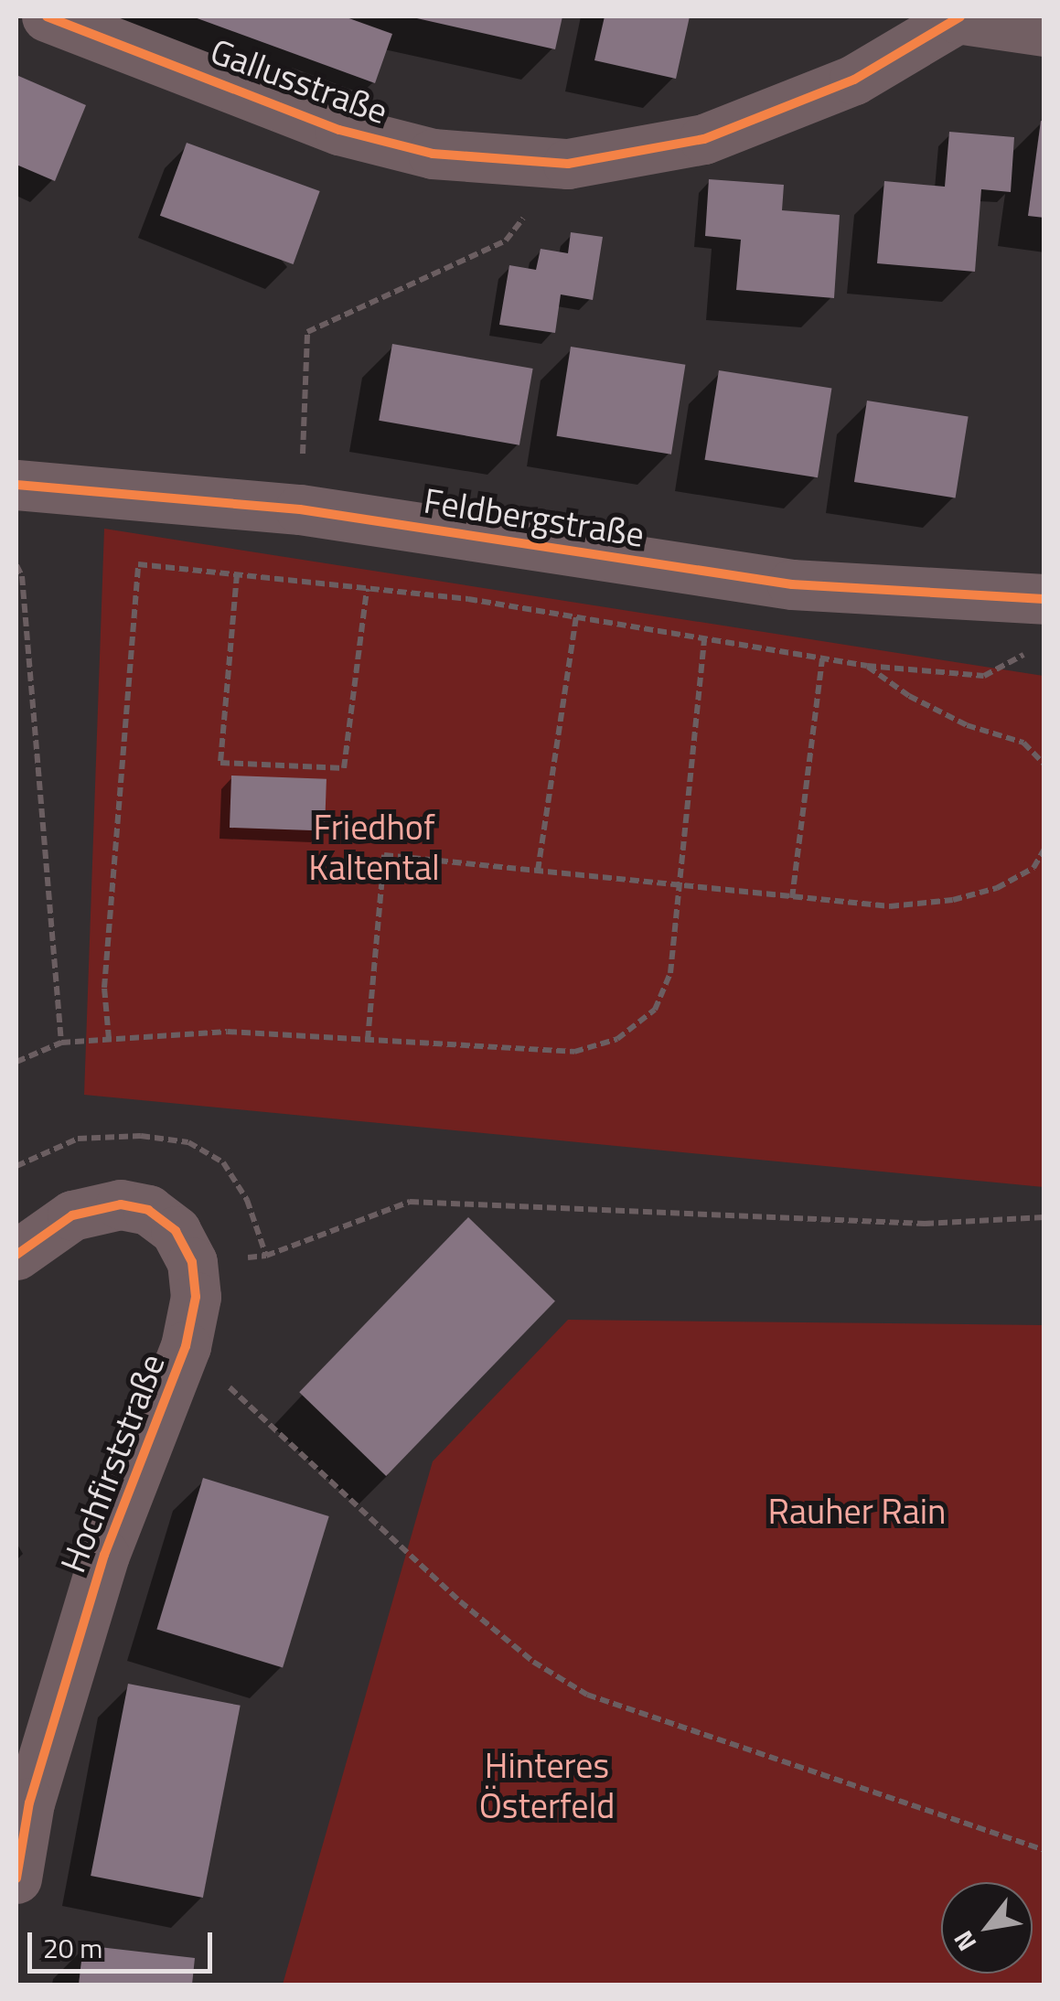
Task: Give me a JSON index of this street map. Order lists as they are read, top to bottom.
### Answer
{
  "streets": {
    "street": ["Gallusstraße", "Feldbergstraße", "Hochfirststraße"]
  },
  "parks": ["Friedhof Kaltental", "Rauher Rain", "Hinteres Österfeld"],
  "scale_bar": "20 m",
  "north": "bottom left"
}
